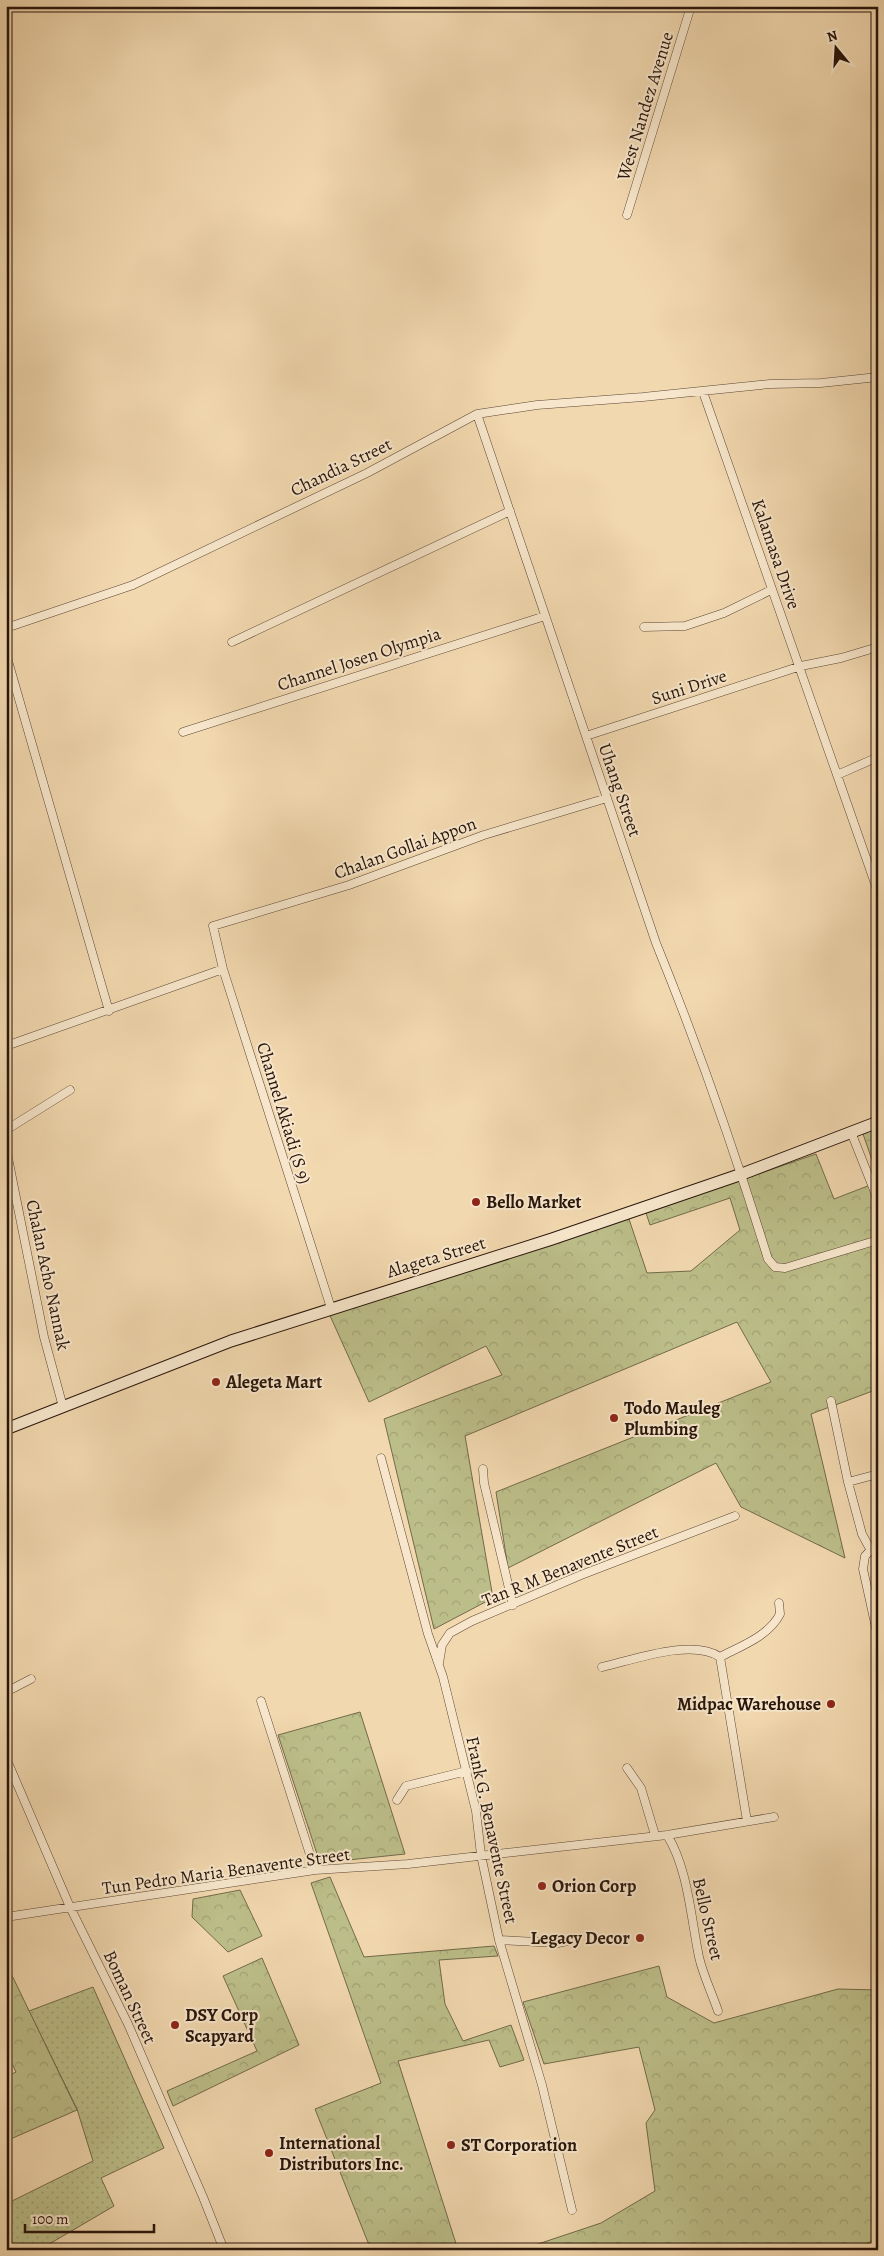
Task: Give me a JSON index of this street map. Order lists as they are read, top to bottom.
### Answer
{
  "streets": {
    "main road": ["Alageta Street"],
    "street": [
      "West Nandez Avenue",
      "Chandia Street",
      "Kalamasa Drive",
      "Channel Josen Olympia",
      "Suni Drive",
      "Uhang Street",
      "Chalan Gollai Appon",
      "Channel Akiadi (S 9)",
      "Chalan Acho Nannak",
      "Tan R M Benavente Street",
      "Frank G. Benavente Street",
      "Tun Pedro Maria Benavente Street",
      "Bello Street",
      "Boman Street"
    ]
  },
  "crossings": [
    ["Chandia Street", "Kalamasa Drive"],
    ["Chandia Street", "Uhang Street"],
    ["Kalamasa Drive", "Suni Drive"],
    ["Channel Josen Olympia", "Uhang Street"],
    ["Suni Drive", "Uhang Street"],
    ["Uhang Street", "Chalan Gollai Appon"],
    ["Uhang Street", "Alageta Street"],
    ["Chalan Gollai Appon", "Channel Akiadi (S 9)"],
    ["Channel Akiadi (S 9)", "Alageta Street"],
    ["Alageta Street", "Chalan Acho Nannak"],
    ["Tan R M Benavente Street", "Frank G. Benavente Street"],
    ["Frank G. Benavente Street", "Tun Pedro Maria Benavente Street"],
    ["Tun Pedro Maria Benavente Street", "Bello Street"],
    ["Tun Pedro Maria Benavente Street", "Boman Street"]
  ],
  "places": [
    "Bello Market",
    "Alegeta Mart",
    "Todo Mauleg Plumbing",
    "Midpac Warehouse",
    "Orion Corp",
    "Legacy Decor",
    "DSY Corp Scapyard",
    "ST Corporation",
    "International Distributors Inc."
  ],
  "scale_bar": "100 m",
  "north": "top"
}
